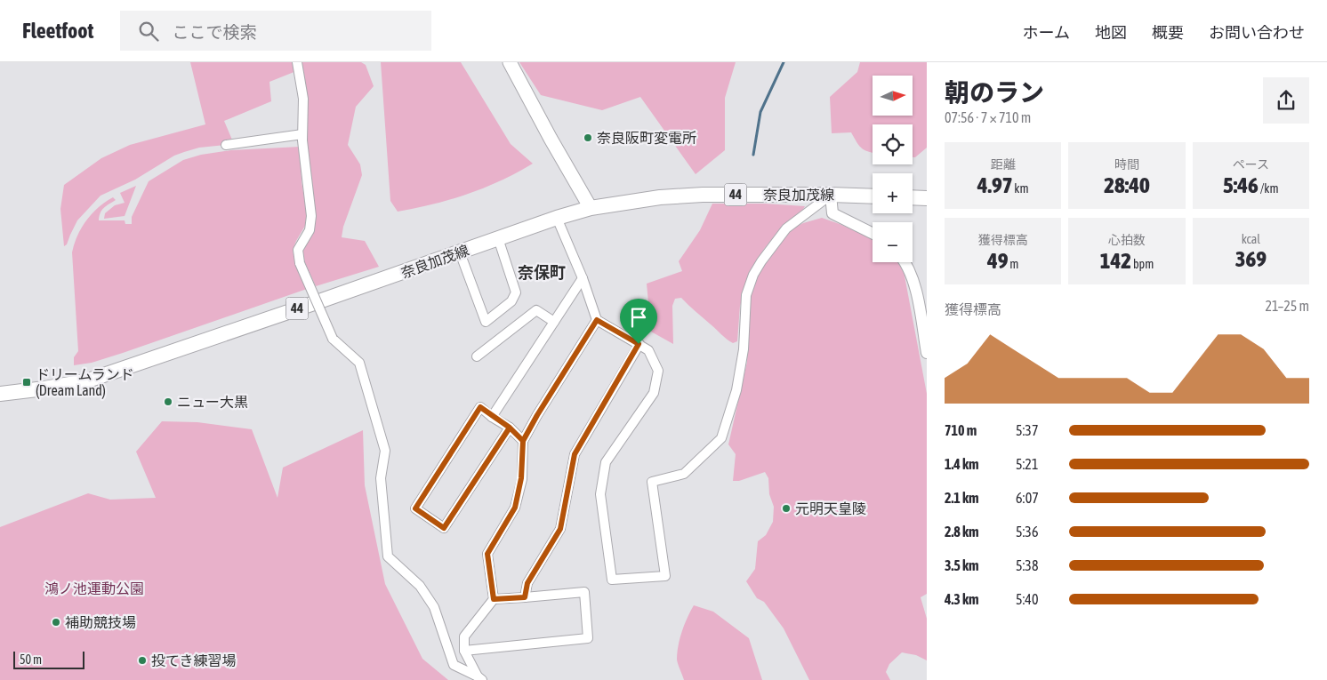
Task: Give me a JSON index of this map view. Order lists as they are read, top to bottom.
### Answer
{
  "streets": {
    "main road": ["44", "奈良加茂線"]
  },
  "districts": ["奈保町"],
  "parks": ["鴻ノ池運動公園"],
  "places": {
    "other": [
      "奈良阪町変電所",
      "ニュー大黒",
      "元明天皇陵",
      "補助競技場",
      "投てき練習場"
    ],
    "transit": ["ドリームランド (Dream Land)"]
  },
  "scale_bar": "50 m",
  "north": "right",
  "page": {
    "header": "Fleetfoot",
    "search": "ここで検索",
    "nav": [
      "ホーム",
      "地図",
      "概要",
      "お問い合わせ"
    ],
    "heading": ["朝のラン", "07:56 · 7 × 710 m"],
    "map_buttons": ["+", "−"],
    "stats": [
      ["距離", "4.97 km"],
      ["時間", "28:40"],
      ["ペース", "5:46 /km"],
      ["獲得標高", "49 m"],
      ["心拍数", "142 bpm"],
      ["kcal", "369"]
    ],
    "chart": ["獲得標高", "21–25 m"],
    "list": [
      {
        "name": "710 m",
        "note": "5:37"
      },
      {
        "name": "1.4 km",
        "note": "5:21"
      },
      {
        "name": "2.1 km",
        "note": "6:07"
      },
      {
        "name": "2.8 km",
        "note": "5:36"
      },
      {
        "name": "3.5 km",
        "note": "5:38"
      },
      {
        "name": "4.3 km",
        "note": "5:40"
      }
    ],
    "scale": "50 m"
  }
}
